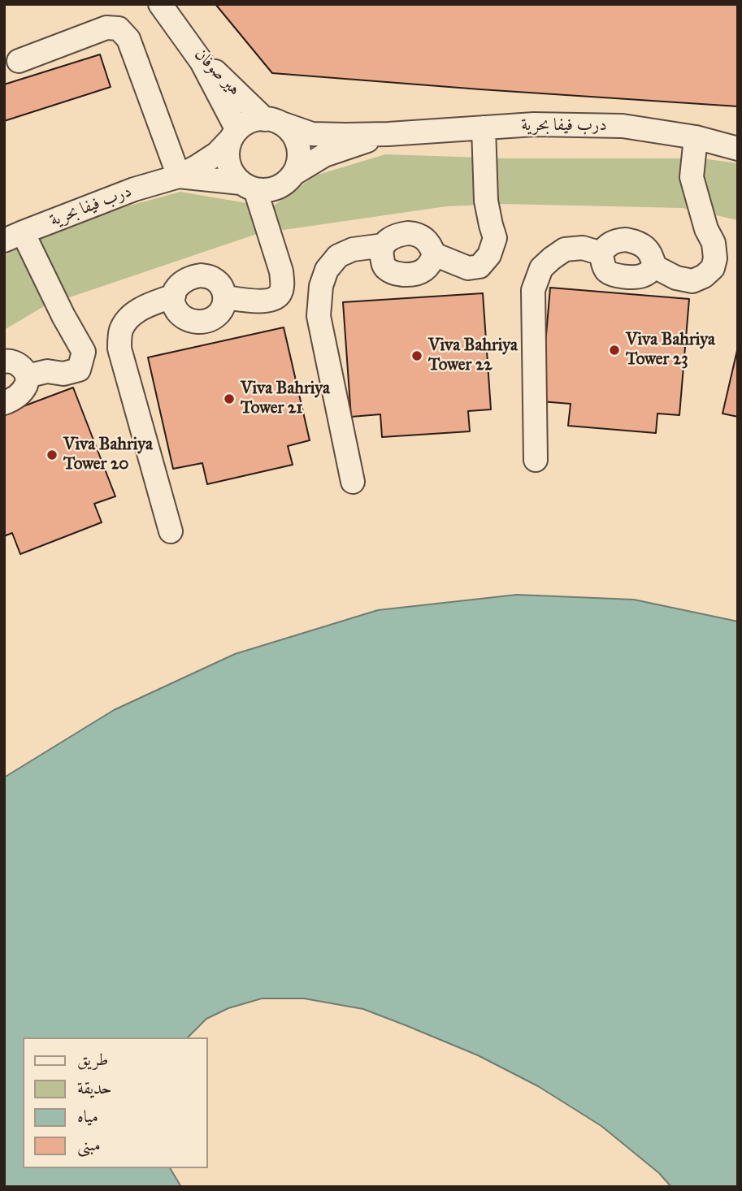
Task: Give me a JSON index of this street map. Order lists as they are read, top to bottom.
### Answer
{
  "streets": {
    "street": ["هير صوفان", "درب فيفا بحرية"]
  },
  "crossings": [
    ["هير صوفان", "درب فيفا بحرية"]
  ],
  "places": [
    "Viva Bahriya Tower 23",
    "Viva Bahriya Tower 22",
    "Viva Bahriya Tower 21",
    "Viva Bahriya Tower 20"
  ],
  "legend": [
    "طريق",
    "حديقة",
    "مياه",
    "مبنى"
  ]
}
